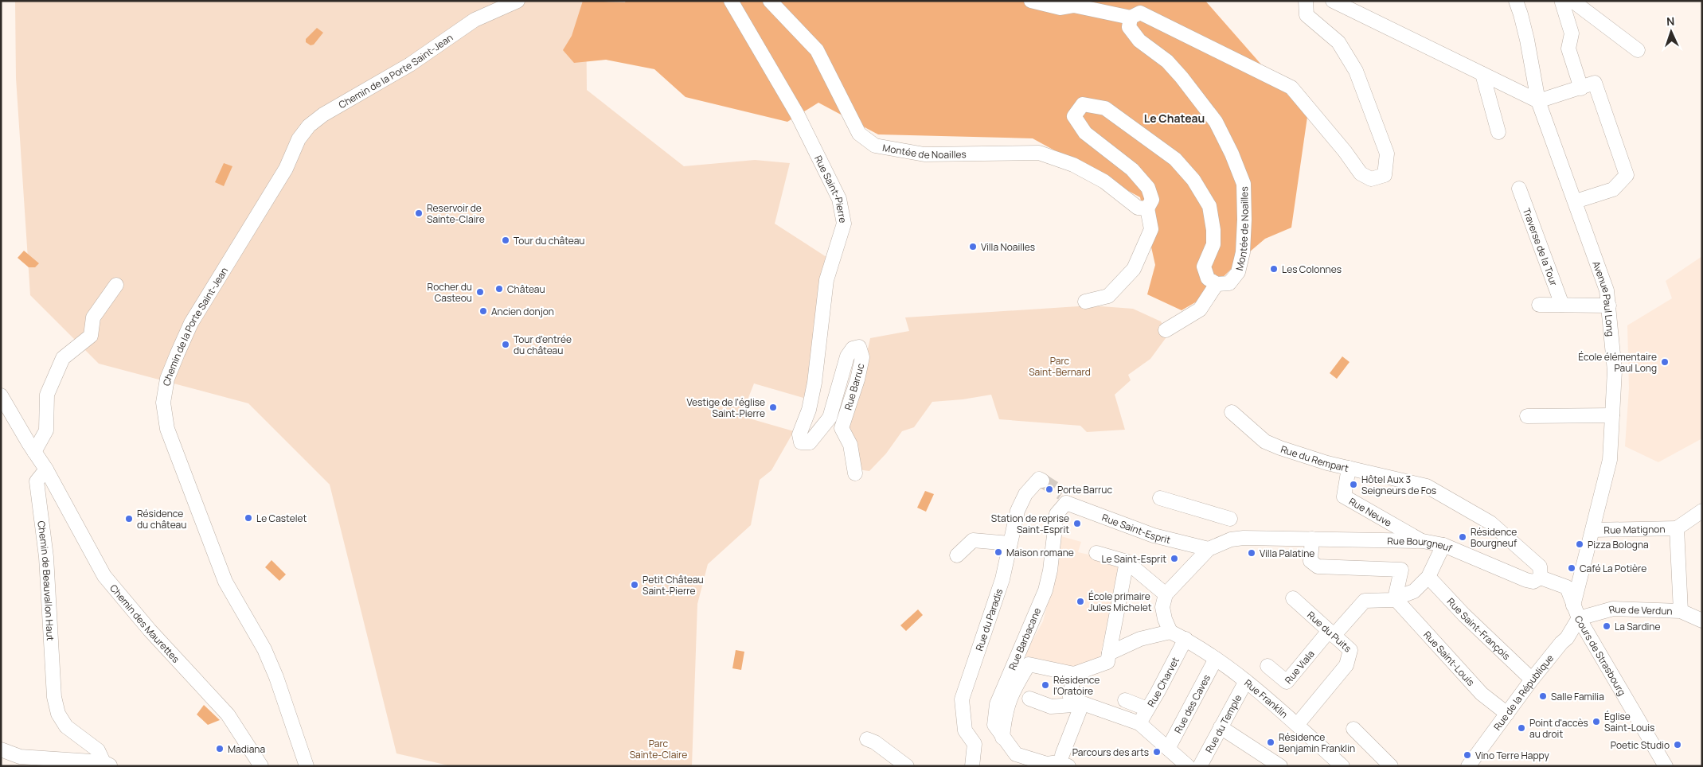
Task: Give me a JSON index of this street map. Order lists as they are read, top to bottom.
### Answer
{
  "streets": {
    "street": [
      "Chemin de la Porte Saint-Jean",
      "Montée de Noailles",
      "Rue Saint-Pierre",
      "Traverse de la Tour",
      "Avenue Paul Long",
      "Rue Barruc",
      "Rue du Rempart",
      "Rue Neuve",
      "Rue Saint-Esprit",
      "Rue Matignon",
      "Rue Bourgneuf",
      "Chemin de Beauvallon Haut",
      "Rue de Verdun",
      "Rue du Paradis",
      "Chemin des Maurettes",
      "Rue Saint-François",
      "Rue du Puits",
      "Rue Barbacane",
      "Cours de Strasbourg",
      "Rue Saint-Louis",
      "Rue Viala",
      "Rue Charvet",
      "Rue de la République",
      "Rue Franklin",
      "Rue des Caves",
      "Rue du Temple"
    ]
  },
  "crossings": [
    ["Rue Saint-Pierre", "Rue Barruc"],
    ["Avenue Paul Long", "Rue Matignon"],
    ["Avenue Paul Long", "Rue Bourgneuf"],
    ["Avenue Paul Long", "Cours de Strasbourg"],
    ["Rue du Rempart", "Rue Neuve"],
    ["Rue du Rempart", "Rue Bourgneuf"],
    ["Rue Neuve", "Rue Bourgneuf"],
    ["Rue Saint-Esprit", "Rue Bourgneuf"],
    ["Rue Saint-Esprit", "Rue Barbacane"],
    ["Rue Bourgneuf", "Cours de Strasbourg"],
    ["Rue Bourgneuf", "Rue Viala"],
    ["Chemin de Beauvallon Haut", "Chemin des Maurettes"],
    ["Rue de Verdun", "Cours de Strasbourg"],
    ["Rue de Verdun", "Rue de la République"],
    ["Rue Saint-François", "Rue Viala"],
    ["Rue Saint-François", "Rue de la République"],
    ["Rue du Puits", "Rue Viala"],
    ["Rue du Puits", "Rue Franklin"],
    ["Cours de Strasbourg", "Rue de la République"],
    ["Rue Saint-Louis", "Rue Viala"],
    ["Rue Saint-Louis", "Rue de la République"],
    ["Rue Charvet", "Rue Franklin"],
    ["Rue Franklin", "Rue des Caves"],
    ["Rue Franklin", "Rue du Temple"]
  ],
  "districts": ["Le Chateau"],
  "parks": ["Parc Saint-Bernard", "Parc Sainte-Claire"],
  "places": [
    "Reservoir de Sainte-Claire",
    "Tour du château",
    "Villa Noailles",
    "Les Colonnes",
    "Château",
    "Rocher du Casteou",
    "Ancien donjon",
    "Tour d'entrée du château",
    "École élémentaire Paul Long",
    "Vestige de l'église Saint-Pierre",
    "Hôtel Aux 3 Seigneurs de Fos",
    "Porte Barruc",
    "Le Castelet",
    "Résidence du château",
    "Station de reprise Saint-Esprit",
    "Résidence Bourgneuf",
    "Pizza Bologna",
    "Maison romane",
    "Villa Palatine",
    "Le Saint-Esprit",
    "Café La Potière",
    "Petit Château Saint-Pierre",
    "École primaire Jules Michelet",
    "La Sardine",
    "Résidence l'Oratoire",
    "Salle Familia",
    "Église Saint-Louis",
    "Point d'accès au droit",
    "Résidence Benjamin Franklin",
    "Poetic Studio",
    "Madiana",
    "Parcours des arts",
    "Vino Terre Happy"
  ],
  "north": "top"
}
